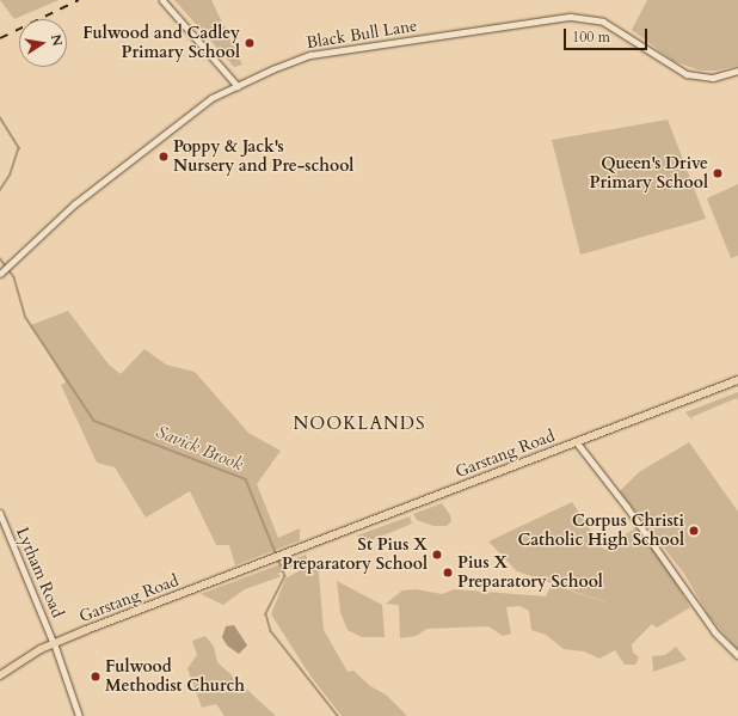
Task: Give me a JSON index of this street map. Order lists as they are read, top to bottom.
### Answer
{
  "streets": {
    "highway": ["Garstang Road"],
    "street": ["Black Bull Lane", "Lytham Road"]
  },
  "crossings": [
    ["Garstang Road", "Lytham Road"]
  ],
  "districts": ["NOOKLANDS"],
  "water": ["Savick Brook"],
  "places": [
    "Fulwood and Cadley Primary School",
    "Poppy & Jack's Nursery and Pre-school",
    "Queen's Drive Primary School",
    "Corpus Christi Catholic High School",
    "St Pius X Preparatory School",
    "Pius X Preparatory School",
    "Fulwood Methodist Church"
  ],
  "scale_bar": "100 m",
  "north": "right"
}
